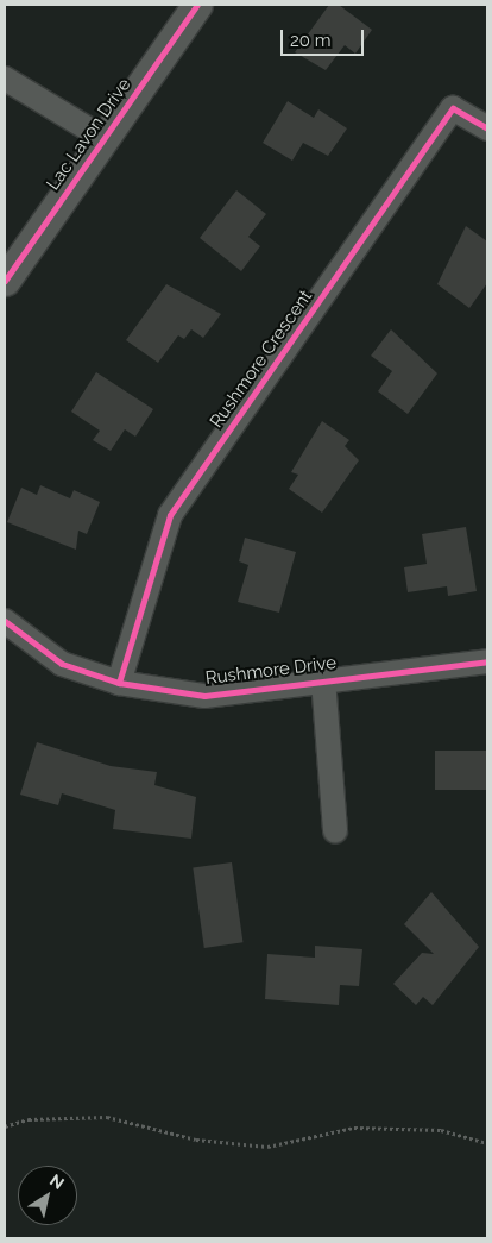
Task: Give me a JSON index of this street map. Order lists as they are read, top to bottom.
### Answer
{
  "streets": {
    "street": ["Lac Lavon Drive", "Rushmore Crescent", "Rushmore Drive"]
  },
  "crossings": [
    ["Rushmore Crescent", "Rushmore Drive"]
  ],
  "scale_bar": "20 m",
  "north": "top right"
}
